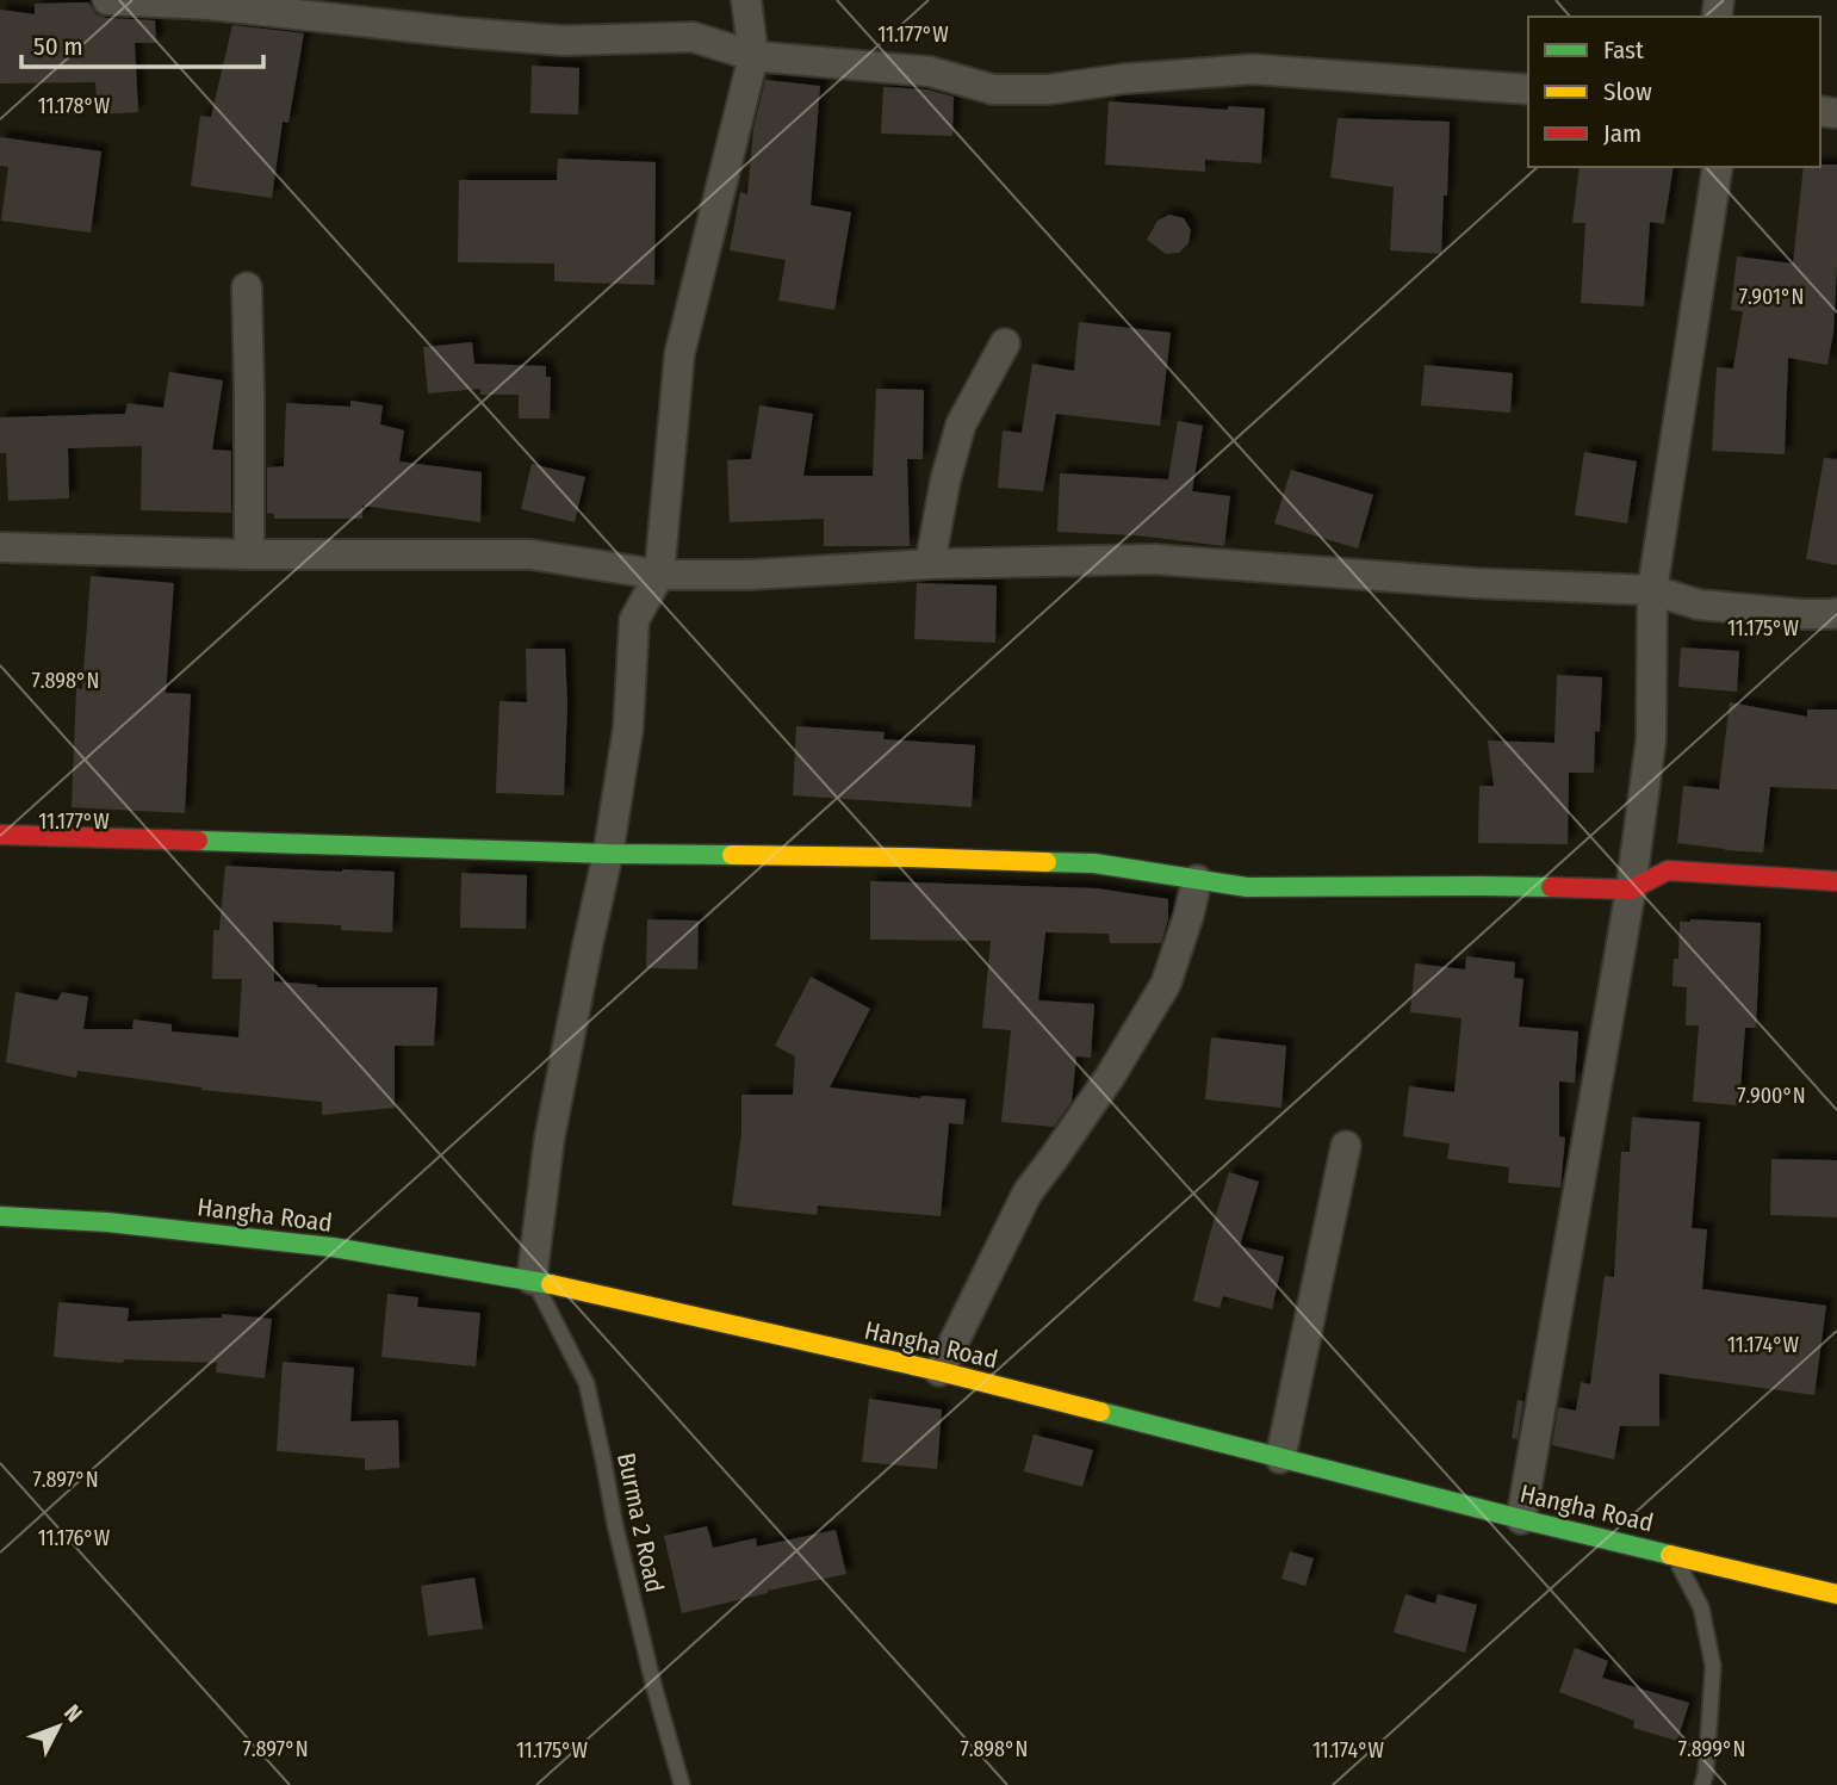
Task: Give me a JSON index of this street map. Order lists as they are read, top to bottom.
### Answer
{
  "streets": {
    "main road": ["Hangha Road"],
    "lane": ["Burma 2 Road"]
  },
  "crossings": [
    ["Hangha Road", "Burma 2 Road"]
  ],
  "legend": ["Fast", "Slow", "Jam"],
  "scale_bar": "50 m",
  "north": "top right",
  "coordinates": [
    "11.177°W",
    "11.178°W",
    "7.901°N",
    "11.175°W",
    "7.898°N",
    "7.900°N",
    "11.174°W",
    "7.897°N",
    "11.176°W",
    "7.899°N"
  ]
}
